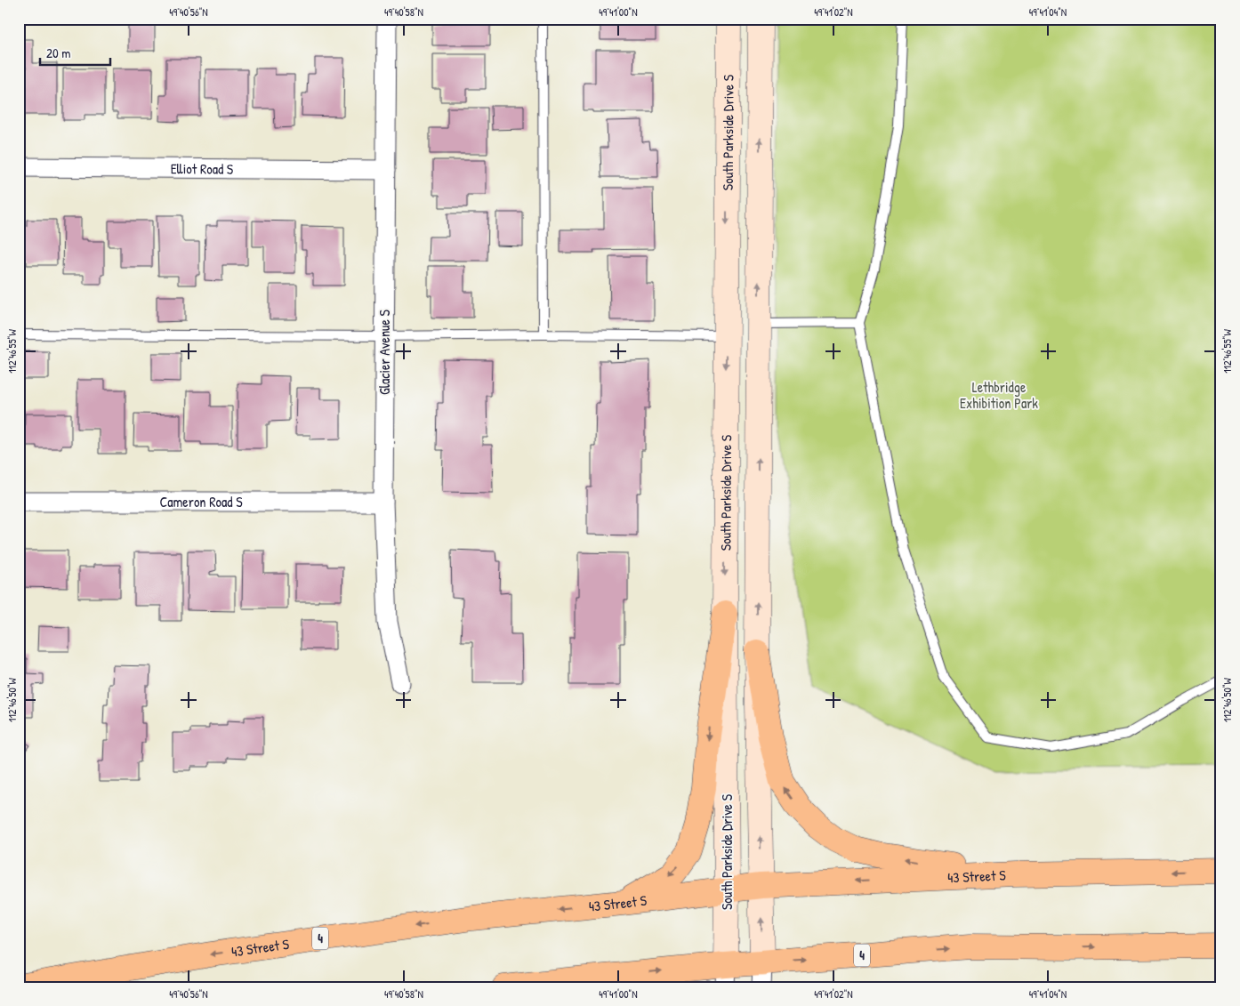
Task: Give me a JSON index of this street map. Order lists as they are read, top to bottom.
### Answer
{
  "streets": {
    "highway": ["43 Street S", "4"],
    "main road": ["South Parkside Drive S"],
    "street": ["Elliot Road S", "Glacier Avenue S", "Cameron Road S"]
  },
  "crossings": [
    ["South Parkside Drive S", "43 Street S"],
    ["South Parkside Drive S", "4"],
    ["Elliot Road S", "Glacier Avenue S"],
    ["Glacier Avenue S", "Cameron Road S"]
  ],
  "parks": ["Lethbridge Exhibition Park"],
  "scale_bar": "20 m",
  "coordinates": [
    "49°40'56\"N",
    "49°40'58\"N",
    "49°41'00\"N",
    "49°41'02\"N",
    "49°41'04\"N",
    "112°46'55\"W",
    "112°46'50\"W"
  ]
}
